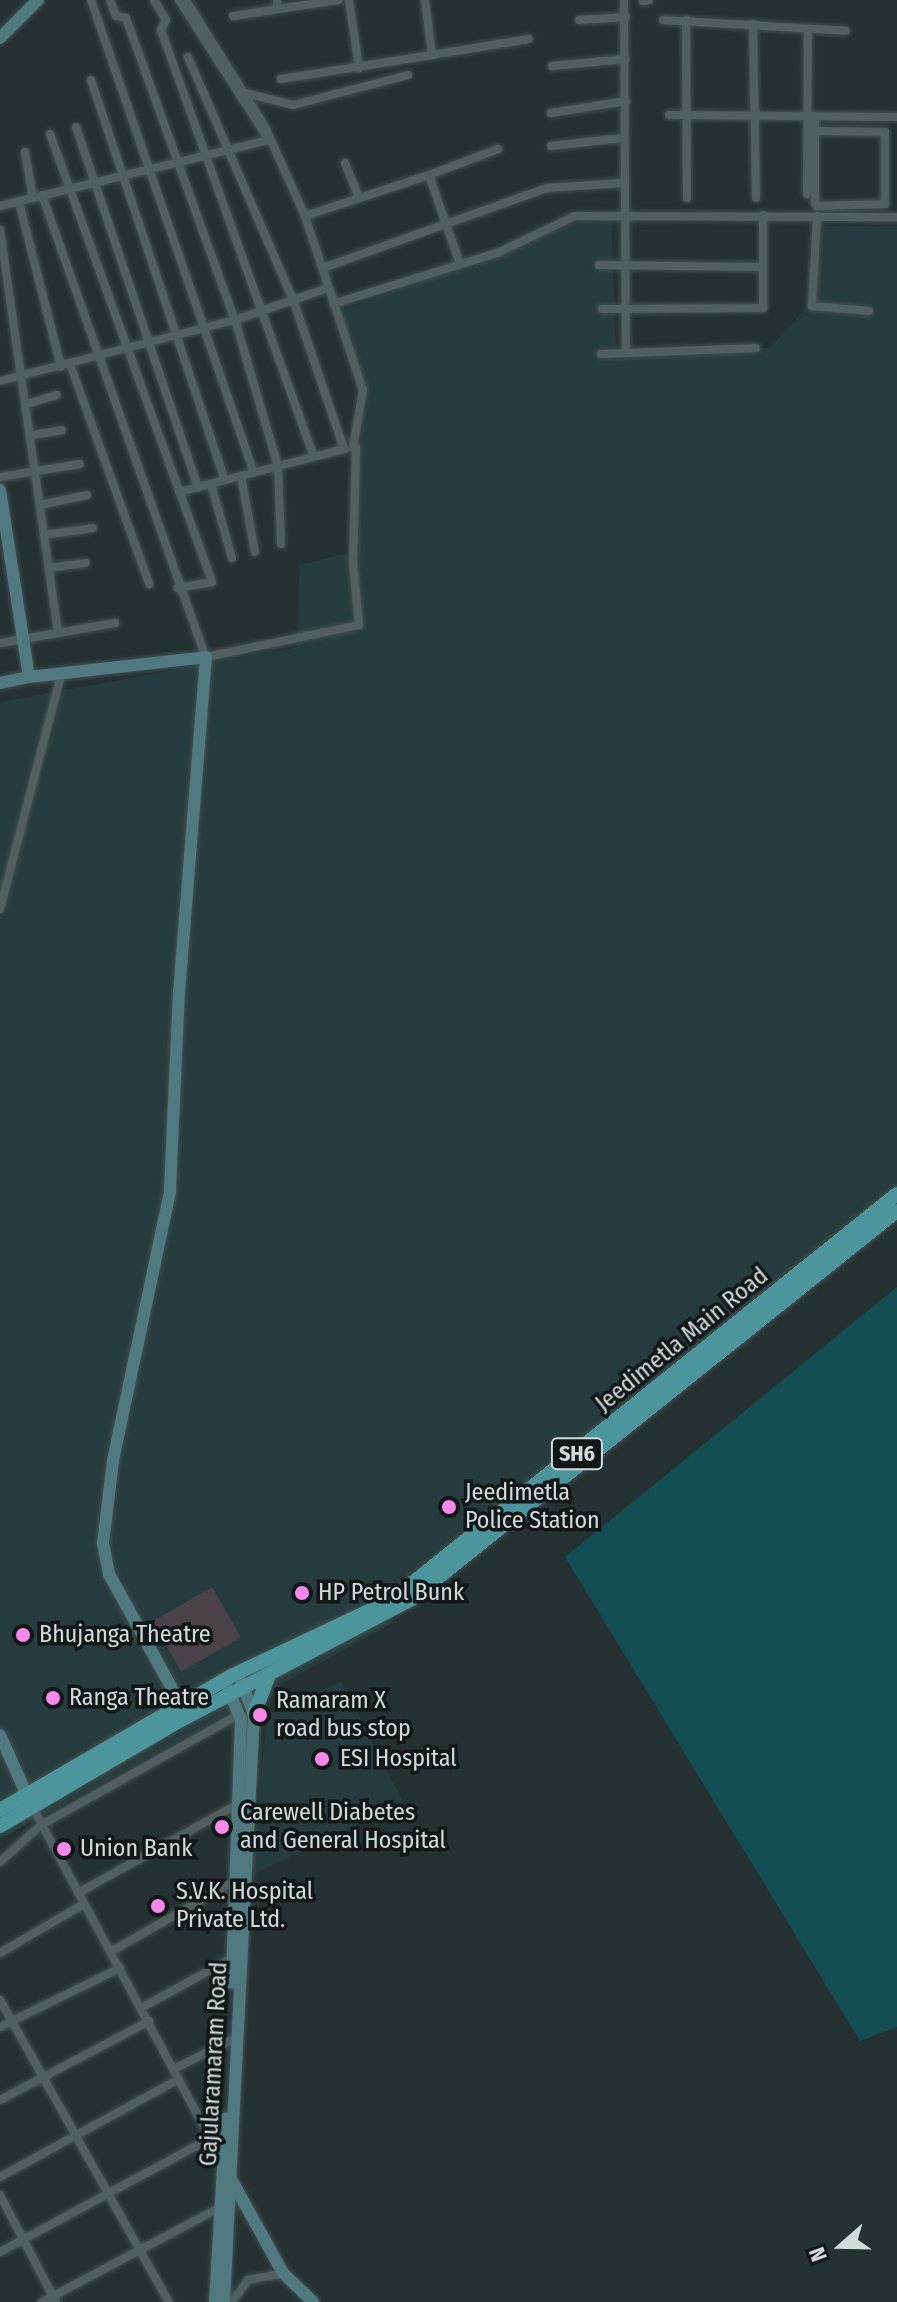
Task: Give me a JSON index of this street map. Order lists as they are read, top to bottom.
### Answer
{
  "streets": {
    "main road": ["Jeedimetla Main Road", "SH6"],
    "street": ["Gajularamaram Road"]
  },
  "crossings": [
    ["Jeedimetla Main Road", "Gajularamaram Road"]
  ],
  "places": [
    "Jeedimetla Police Station",
    "HP Petrol Bunk",
    "Bhujanga Theatre",
    "Ranga Theatre",
    "Ramaram X road bus stop",
    "ESI Hospital",
    "Carewell Diabetes and General Hospital",
    "Union Bank",
    "S.V.K. Hospital Private Ltd."
  ],
  "north": "left"
}
